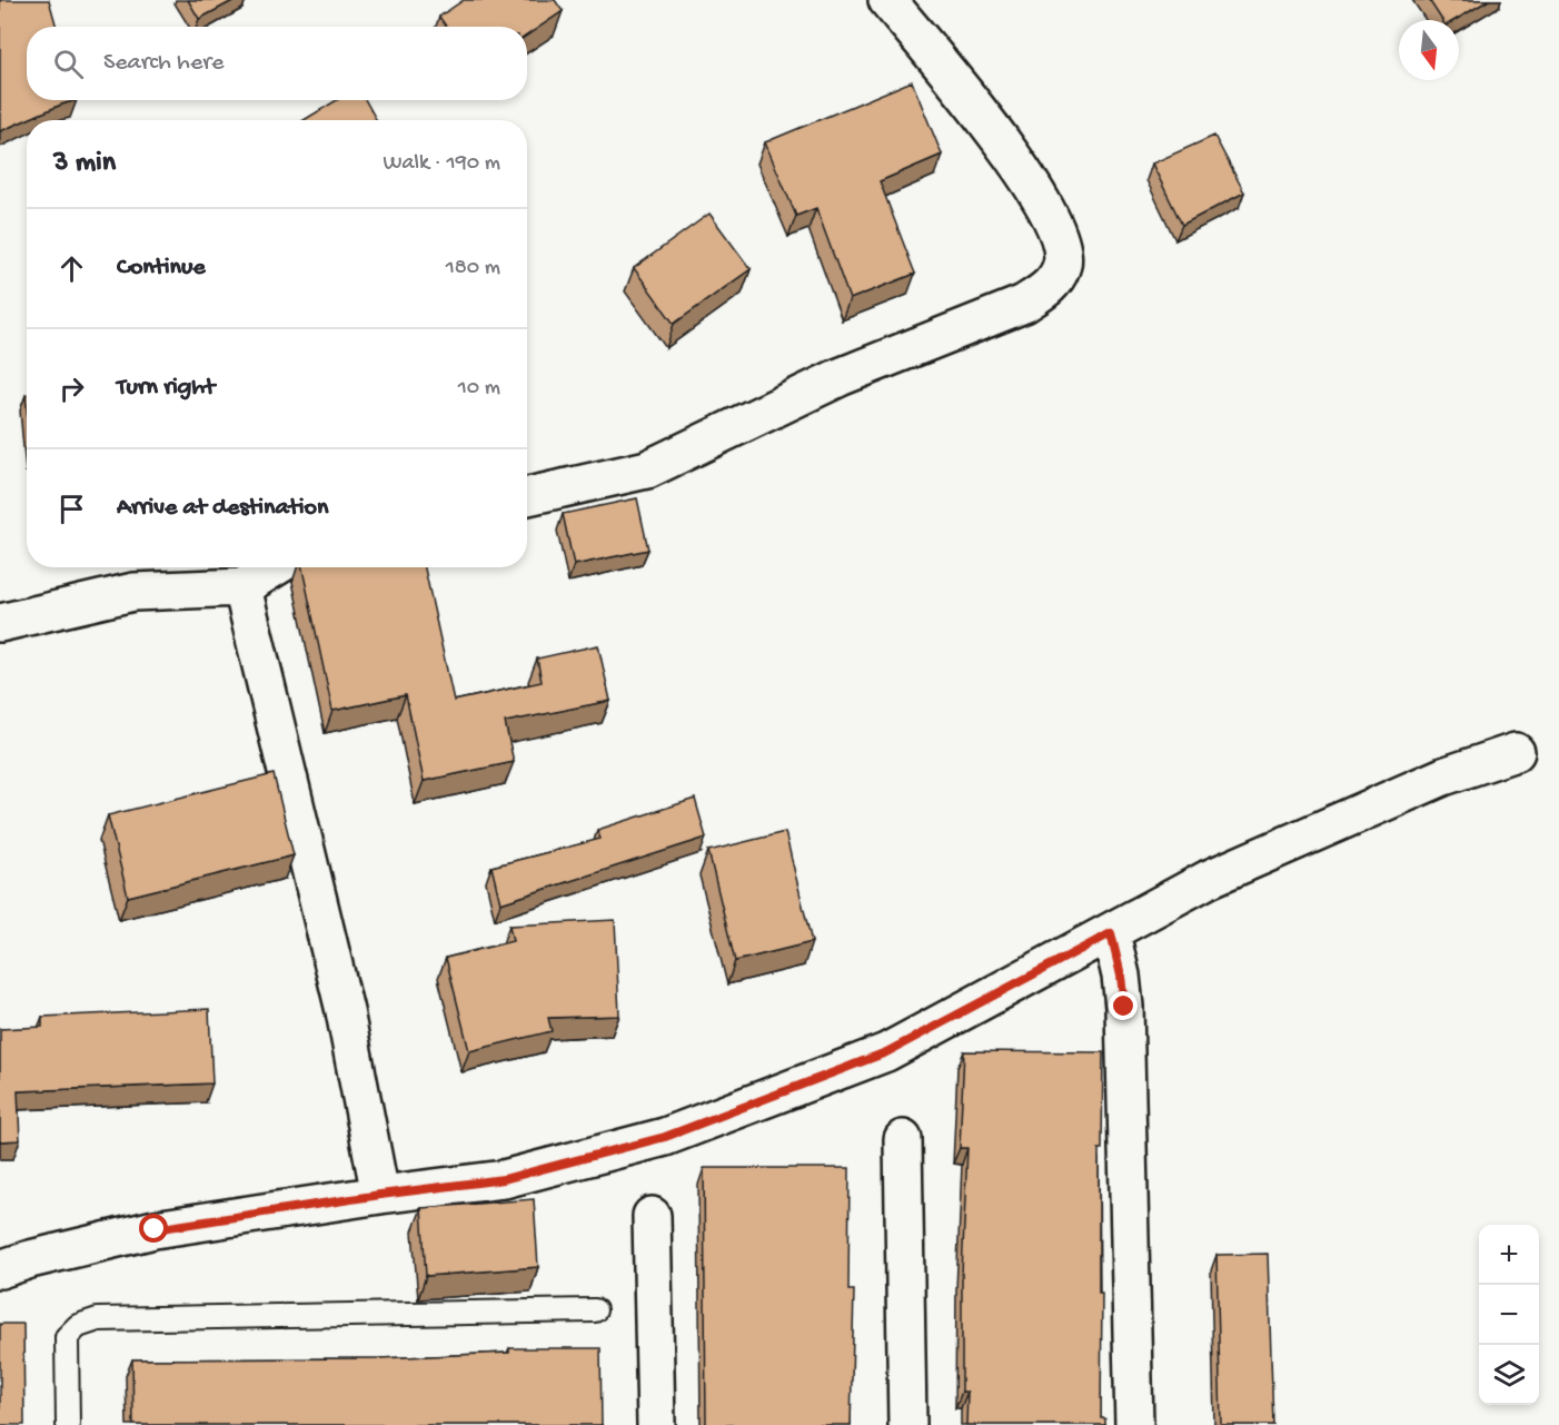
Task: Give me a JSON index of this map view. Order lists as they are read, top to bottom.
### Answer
{
  "north": "bottom",
  "page": {
    "search": "Search here",
    "heading": ["3 min", "Walk · 190 m"],
    "list": [
      ["Continue", "180 m"],
      ["Turn right", "10 m"],
      "Arrive at destination"
    ],
    "map_buttons": ["+", "−"]
  }
}
